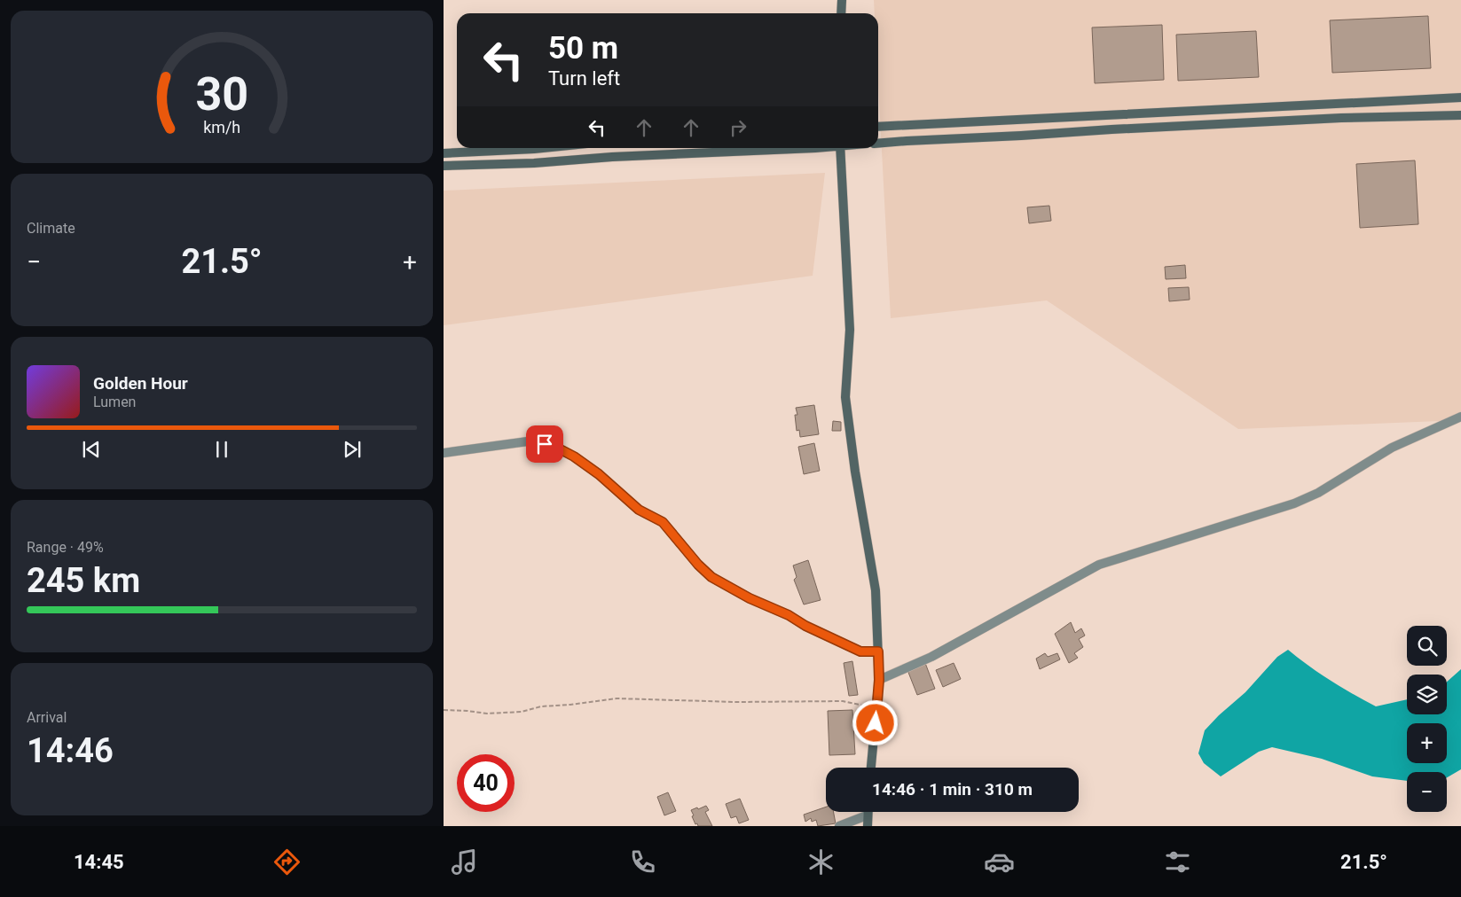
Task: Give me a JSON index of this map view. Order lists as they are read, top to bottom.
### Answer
{
  "page": {
    "turn": ["50 m", "Turn left"],
    "tile": [
      "Climate",
      ["Range · 49%", "245 km"],
      ["Arrival", "14:46"]
    ],
    "heat": ["−", "21.5°", "+"],
    "song": ["Golden Hour", "Lumen"],
    "map_buttons": ["+", "−"],
    "limit": "40",
    "trip": "14:46 · 1 min · 310 m",
    "tabs": ["14:45", "21.5°"],
    "gauge": ["30", "km/h"]
  }
}
